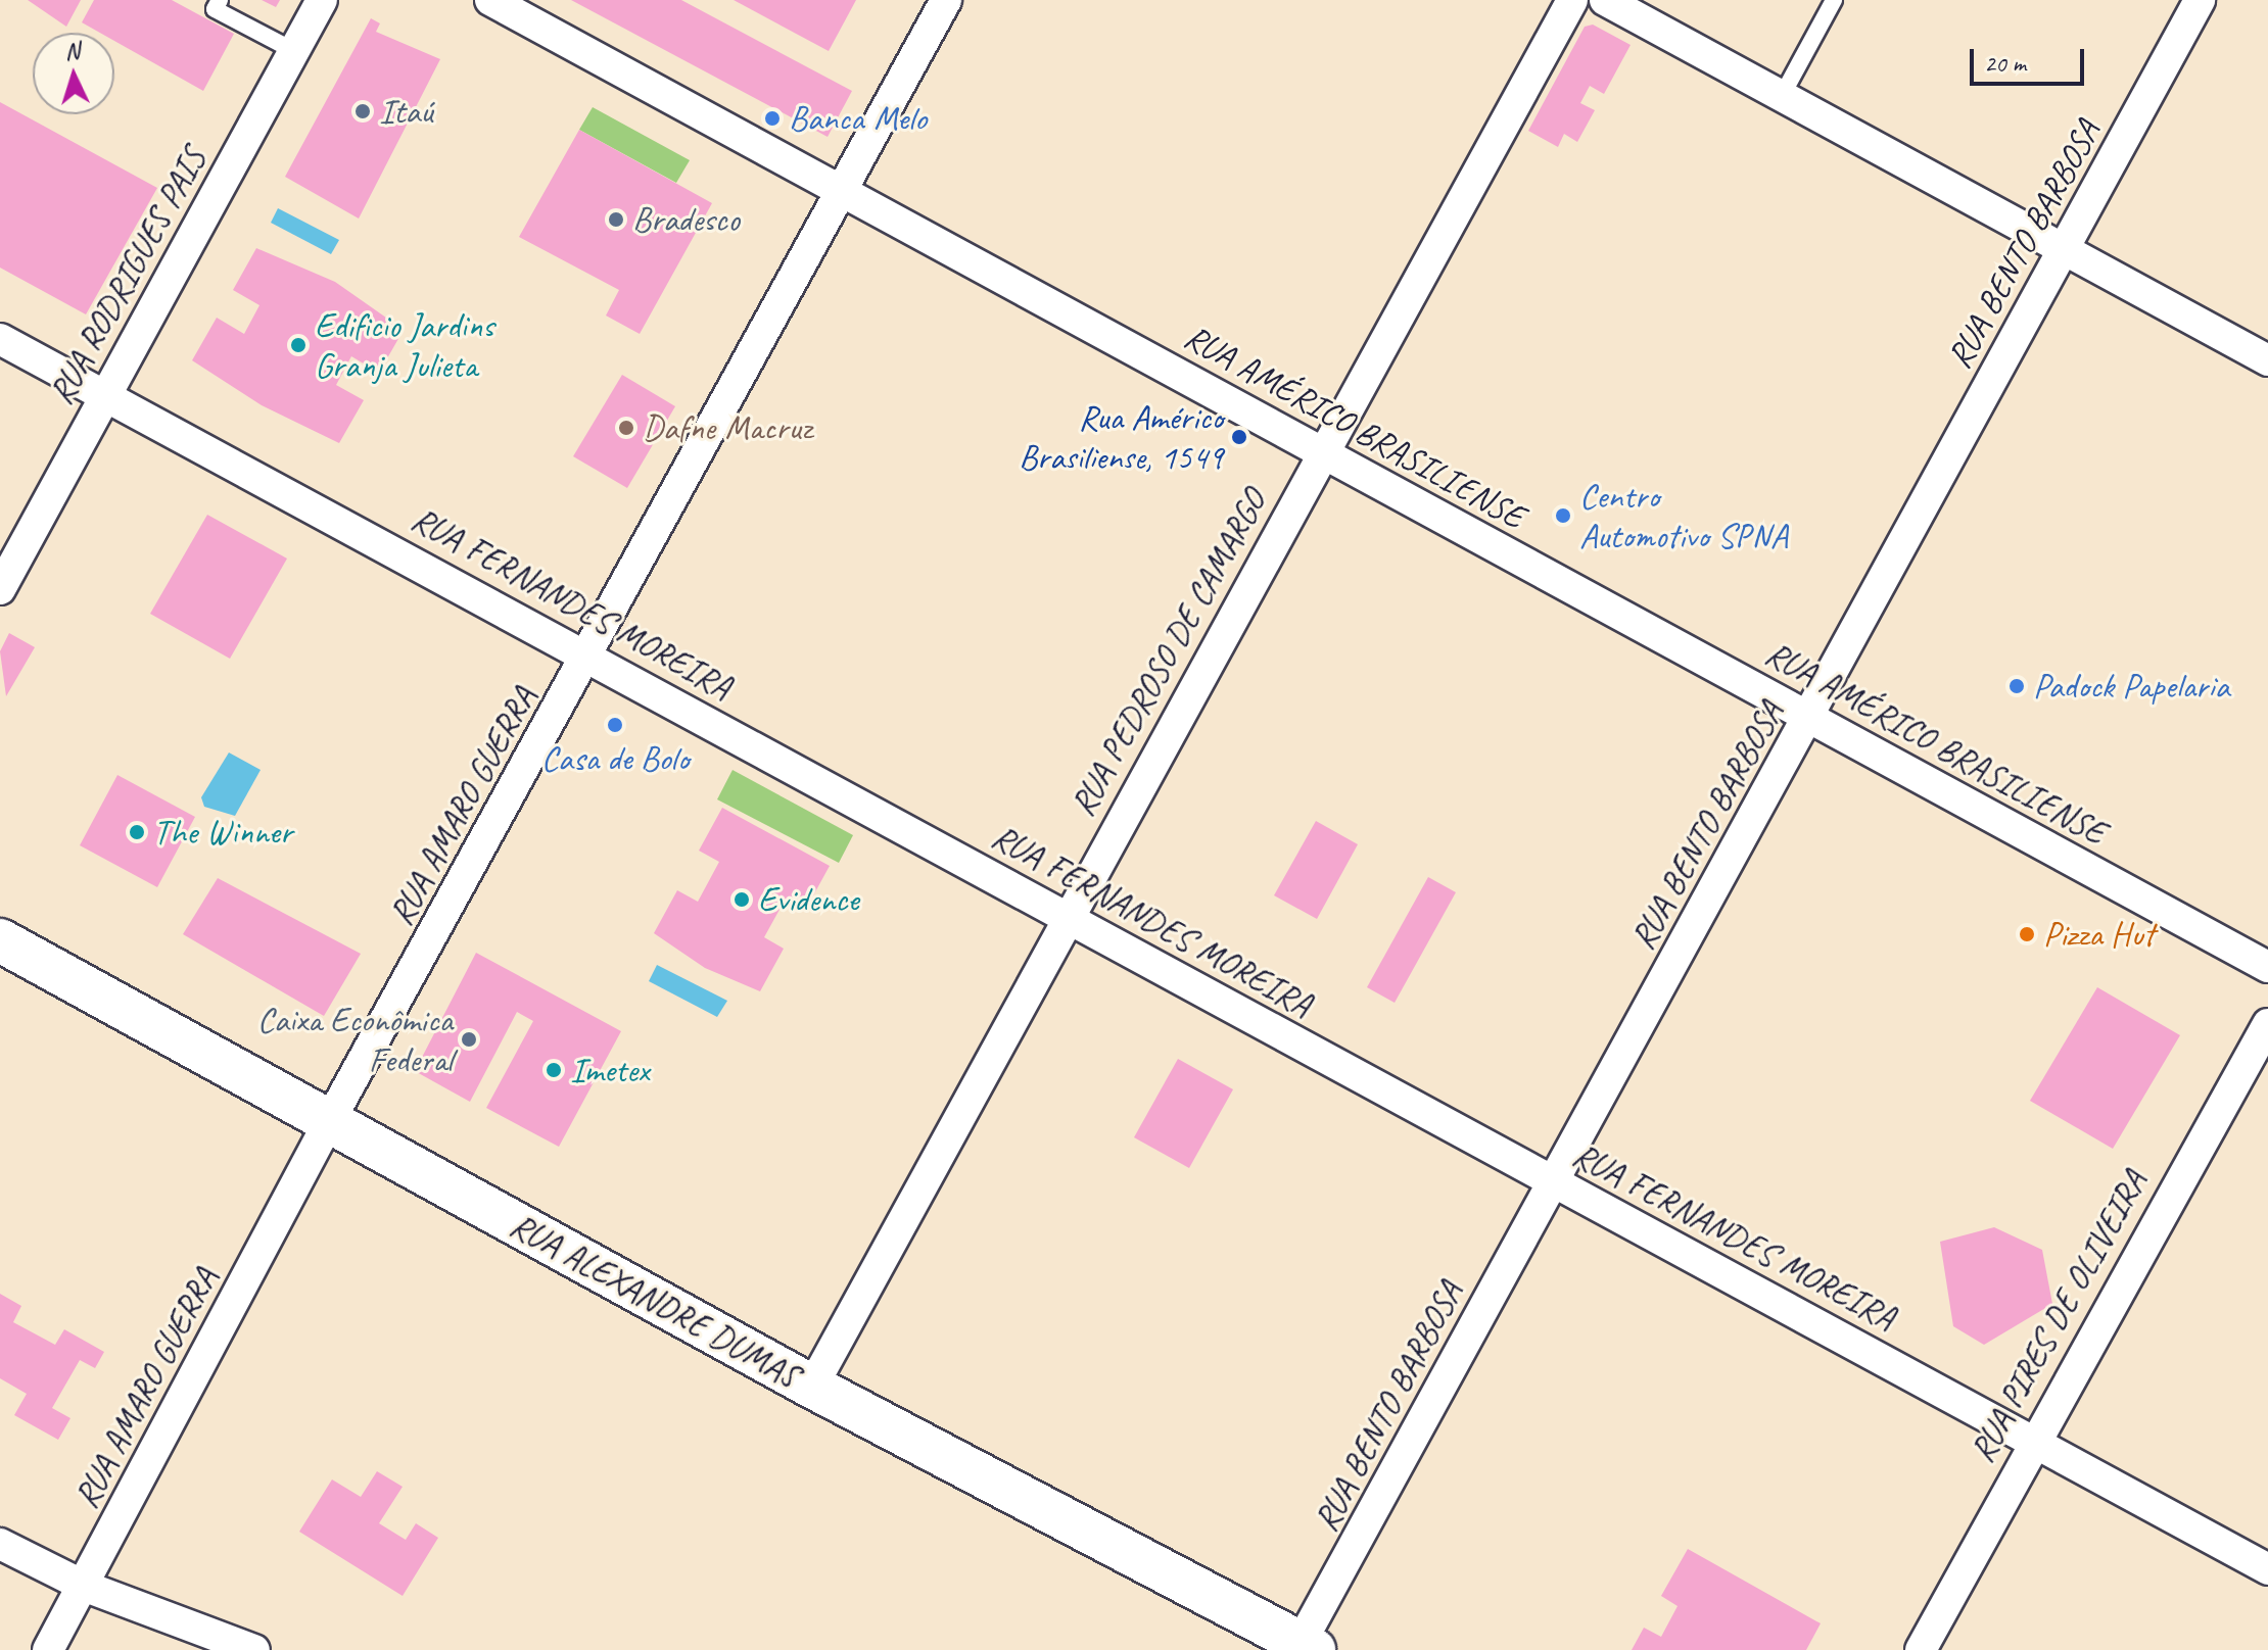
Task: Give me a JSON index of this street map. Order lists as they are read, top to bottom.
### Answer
{
  "streets": {
    "street": [
      "RUA BENTO BARBOSA",
      "RUA RODRIGUES PAIS",
      "RUA AMÉRICO BRASILIENSE",
      "RUA FERNANDES MOREIRA",
      "RUA PEDROSO DE CAMARGO",
      "RUA AMARO GUERRA",
      "RUA ALEXANDRE DUMAS",
      "RUA PIRES DE OLIVEIRA"
    ]
  },
  "crossings": [
    ["RUA BENTO BARBOSA", "RUA AMÉRICO BRASILIENSE"],
    ["RUA BENTO BARBOSA", "RUA FERNANDES MOREIRA"],
    ["RUA BENTO BARBOSA", "RUA ALEXANDRE DUMAS"],
    ["RUA RODRIGUES PAIS", "RUA FERNANDES MOREIRA"],
    ["RUA AMÉRICO BRASILIENSE", "RUA PEDROSO DE CAMARGO"],
    ["RUA AMÉRICO BRASILIENSE", "RUA AMARO GUERRA"],
    ["RUA FERNANDES MOREIRA", "RUA PEDROSO DE CAMARGO"],
    ["RUA FERNANDES MOREIRA", "RUA AMARO GUERRA"],
    ["RUA FERNANDES MOREIRA", "RUA PIRES DE OLIVEIRA"],
    ["RUA PEDROSO DE CAMARGO", "RUA ALEXANDRE DUMAS"],
    ["RUA AMARO GUERRA", "RUA ALEXANDRE DUMAS"]
  ],
  "places": [
    "Itaú",
    "Banca Melo",
    "Bradesco",
    "Edificio Jardins Granja Julieta",
    "Dafne Macruz",
    "Rua Américo Brasiliense, 1549",
    "Centro Automotivo SPNA",
    "Padock Papelaria",
    "Casa de Bolo",
    "The Winner",
    "Evidence",
    "Pizza Hut",
    "Caixa Econômica Federal",
    "Imetex"
  ],
  "scale_bar": "20 m",
  "north": "top"
}
